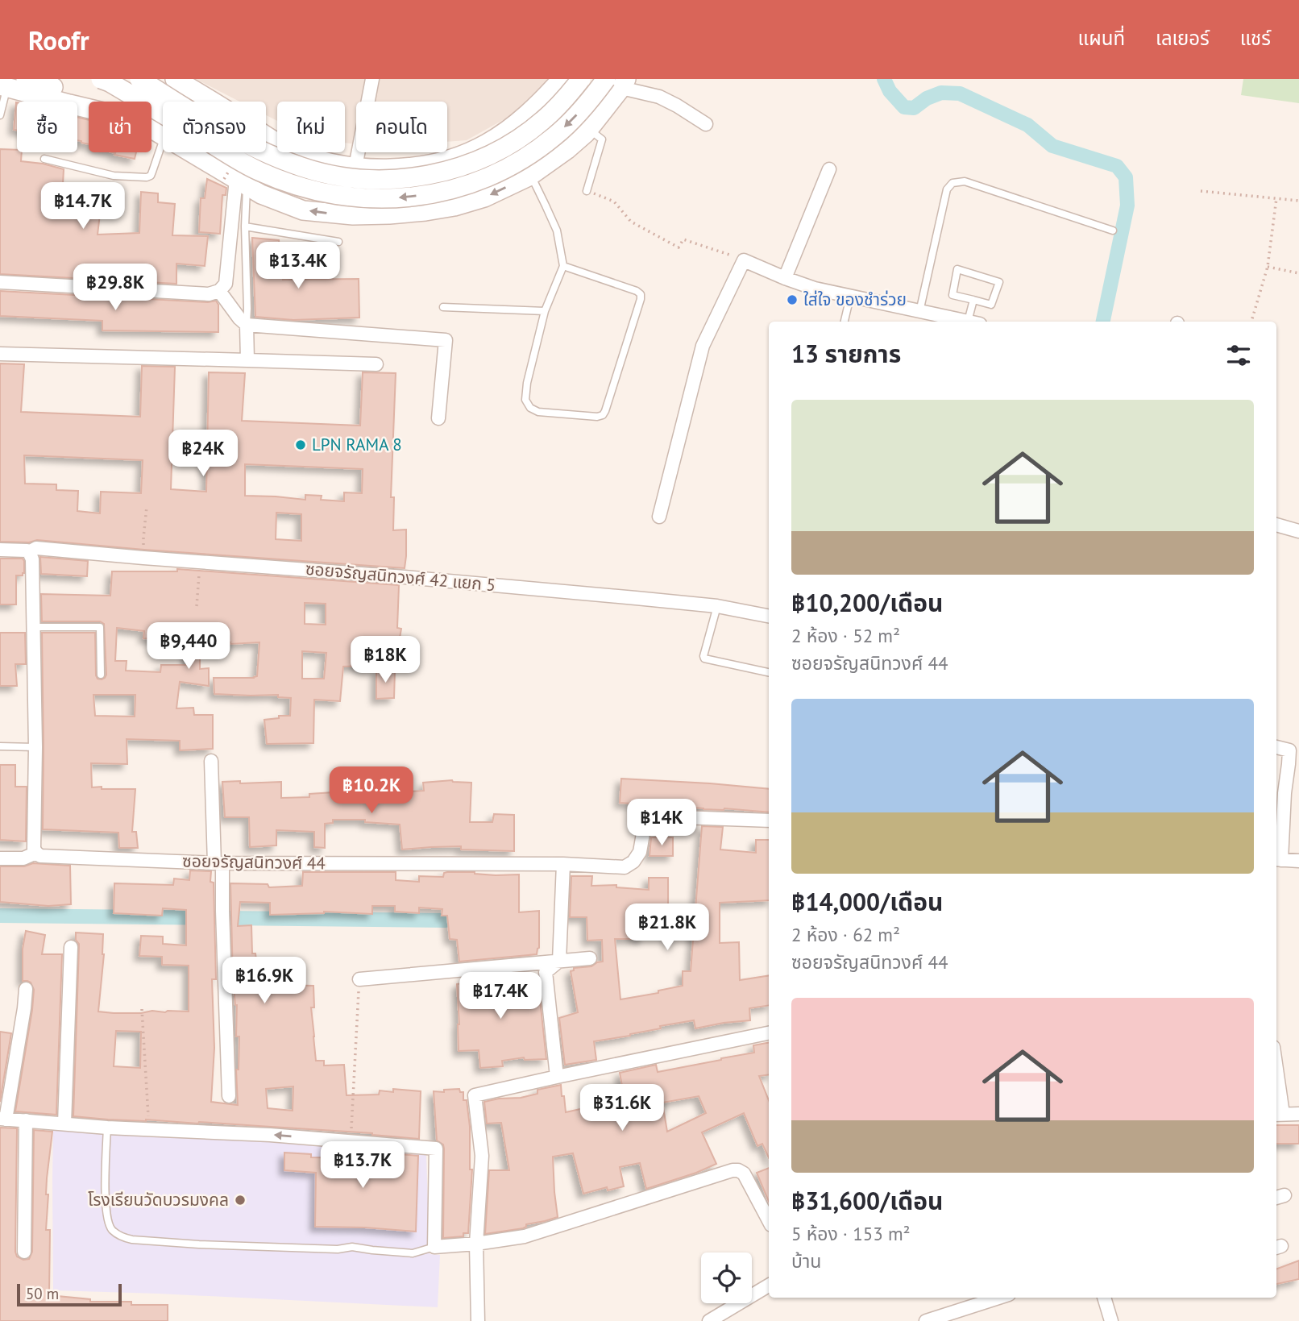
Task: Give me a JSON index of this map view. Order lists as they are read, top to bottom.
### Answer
{
  "streets": {
    "street": ["ซอยจรัญสนิทวงศ์ 42 แยก 5", "ซอยจรัญสนิทวงศ์ 44"]
  },
  "places": ["ใส่ใจ ของชำร่วย", "LPN RAMA 8", "โรงเรียนวัดบวรมงคล"],
  "scale_bar": "50 m",
  "page": {
    "header": "Roofr",
    "nav": ["แผนที่", "เลเยอร์", "แชร์"],
    "chip": [
      "ซื้อ",
      "เช่า",
      "ตัวกรอง",
      "ใหม่",
      "คอนโด"
    ],
    "price": [
      "฿14.7K",
      "฿13.4K",
      "฿29.8K",
      "฿24K",
      "฿9,440",
      "฿18K",
      "฿10.2K",
      "฿14K",
      "฿21.8K",
      "฿16.9K",
      "฿17.4K",
      "฿31.6K",
      "฿13.7K"
    ],
    "heading": "13 รายการ",
    "list": [
      {
        "name": "฿10,200/เดือน",
        "note": "2 ห้อง · 52 m² · ซอยจรัญสนิทวงศ์ 44"
      },
      {
        "name": "฿14,000/เดือน",
        "note": "2 ห้อง · 62 m² · ซอยจรัญสนิทวงศ์ 44"
      },
      {
        "name": "฿31,600/เดือน",
        "note": "5 ห้อง · 153 m² · บ้าน"
      }
    ],
    "scale": "50 m"
  }
}
